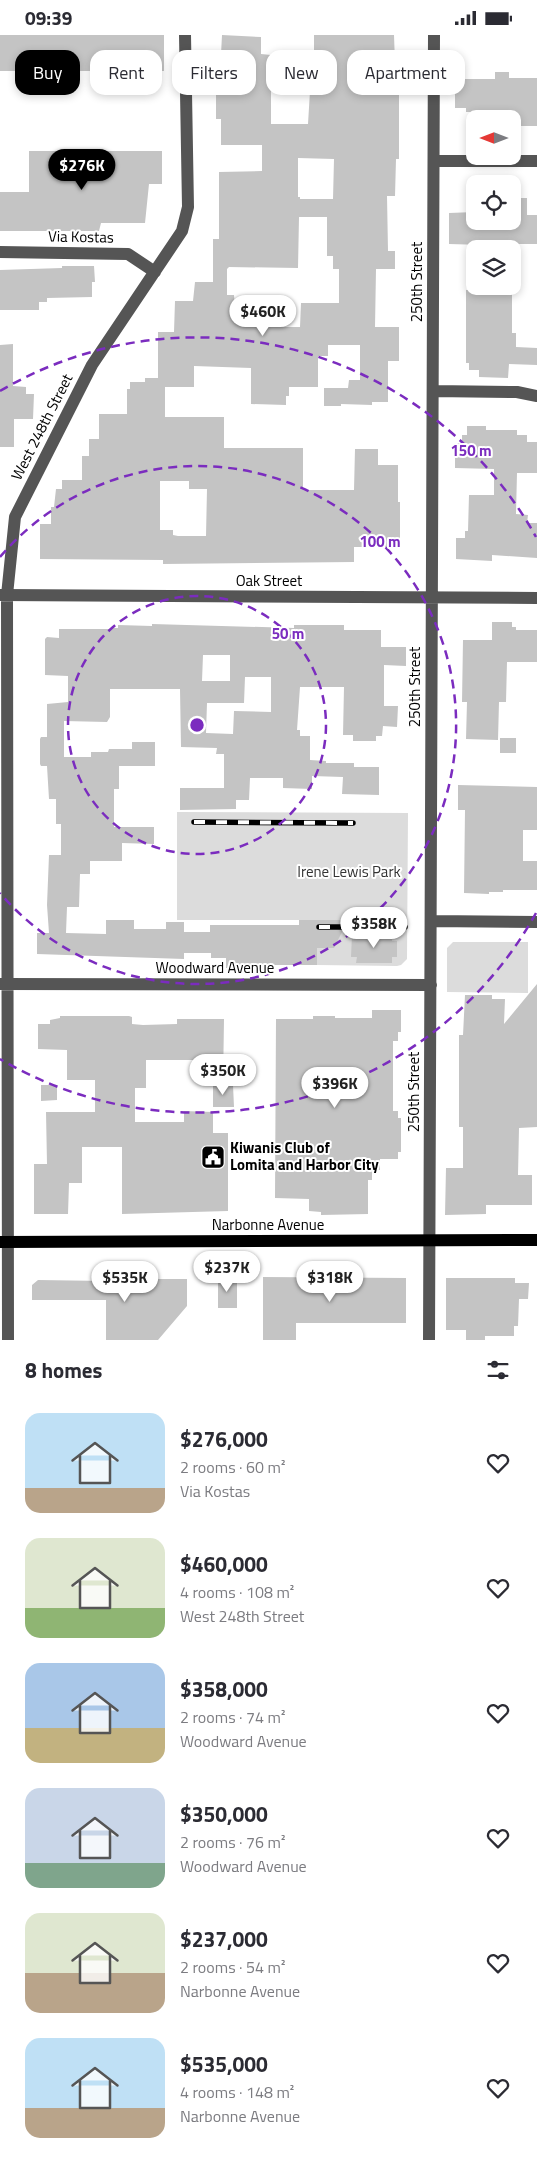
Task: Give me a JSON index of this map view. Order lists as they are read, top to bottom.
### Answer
{
  "streets": {
    "main road": ["Narbonne Avenue"],
    "street": [
      "Via Kostas",
      "250th Street",
      "West 248th Street",
      "Oak Street",
      "Woodward Avenue"
    ]
  },
  "crossings": [
    ["Via Kostas", "West 248th Street"],
    ["250th Street", "Oak Street"],
    ["250th Street", "Woodward Avenue"],
    ["250th Street", "Narbonne Avenue"],
    ["West 248th Street", "Oak Street"],
    ["West 248th Street", "Woodward Avenue"],
    ["West 248th Street", "Narbonne Avenue"]
  ],
  "parks": ["Irene Lewis Park"],
  "places": {
    "public building": ["Kiwanis Club of Lomita and Harbor City"]
  },
  "north": "left",
  "page": {
    "status": "09:39",
    "chip": [
      "Buy",
      "Rent",
      "Filters",
      "New",
      "Apartment"
    ],
    "price": [
      "$276K",
      "$460K",
      "$358K",
      "$350K",
      "$396K",
      "$237K",
      "$535K",
      "$318K"
    ],
    "heading": "8 homes",
    "list": [
      {
        "name": "$276,000",
        "note": "2 rooms · 60 m² · Via Kostas"
      },
      {
        "name": "$460,000",
        "note": "4 rooms · 108 m² · West 248th Street"
      },
      {
        "name": "$358,000",
        "note": "2 rooms · 74 m² · Woodward Avenue"
      },
      {
        "name": "$350,000",
        "note": "2 rooms · 76 m² · Woodward Avenue"
      },
      {
        "name": "$237,000",
        "note": "2 rooms · 54 m² · Narbonne Avenue"
      },
      {
        "name": "$535,000",
        "note": "4 rooms · 148 m² · Narbonne Avenue"
      }
    ]
  },
  "rings": ["150 m", "100 m", "50 m"]
}
